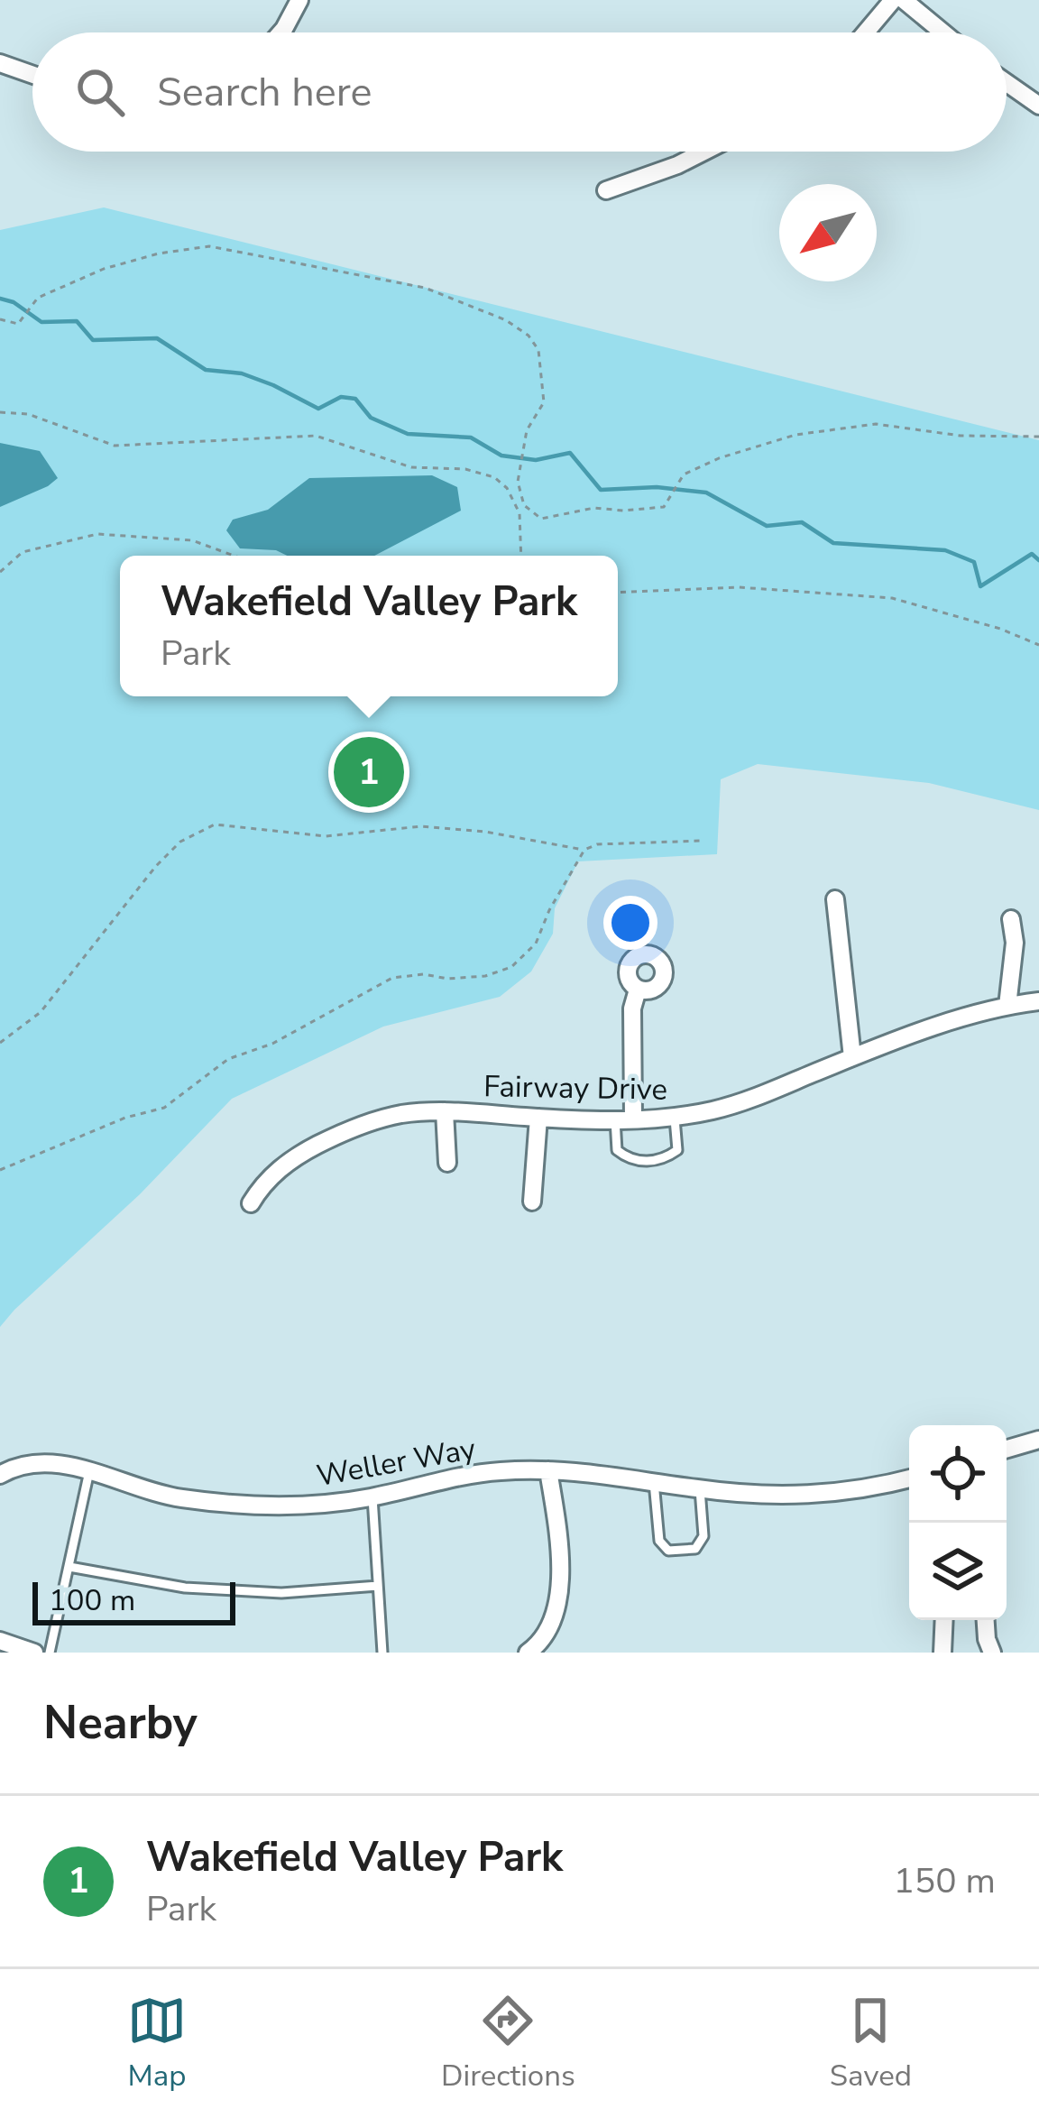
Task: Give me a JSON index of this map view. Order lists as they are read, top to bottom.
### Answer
{
  "streets": {
    "street": ["Fairway Drive", "Weller Way"]
  },
  "scale_bar": "100 m",
  "north": "bottom left",
  "page": {
    "search": "Search here",
    "popup": ["Wakefield Valley Park", "Park"],
    "pins": "1",
    "scale": "100 m",
    "heading": "Nearby",
    "list": [
      {
        "mark": "1",
        "name": "Wakefield Valley Park",
        "note": "Park",
        "value": "150 m"
      }
    ],
    "nav": ["Map", "Directions", "Saved"]
  }
}
